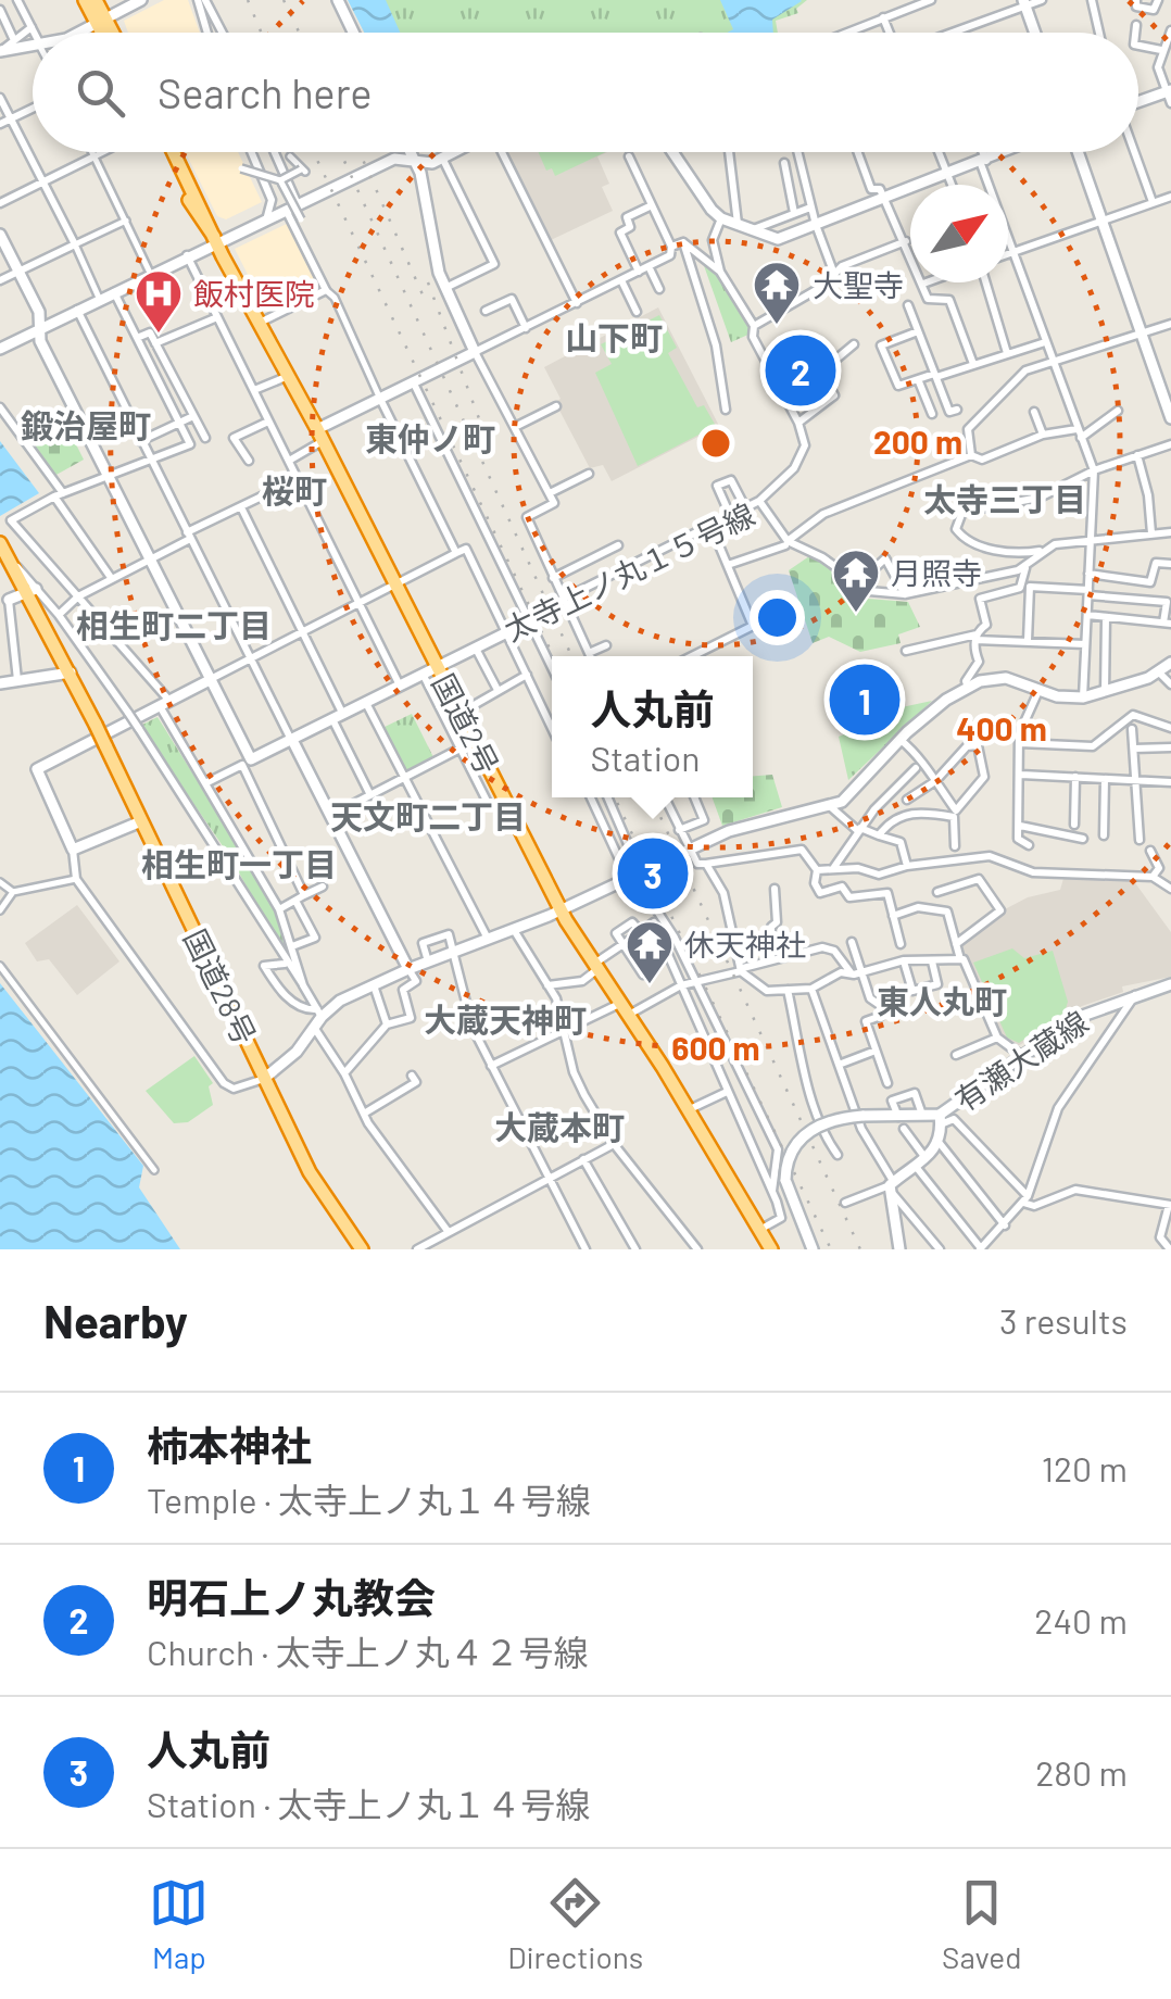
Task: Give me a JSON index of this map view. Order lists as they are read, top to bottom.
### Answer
{
  "streets": {
    "highway": ["国道2号", "国道28号"],
    "street": ["太寺上ノ丸１５号線", "有瀬大蔵線"]
  },
  "crossings": [
    ["太寺上ノ丸１５号線", "国道2号"]
  ],
  "districts": [
    "山下町",
    "鍛治屋町",
    "東仲ノ町",
    "桜町",
    "太寺三丁目",
    "相生町二丁目",
    "天文町二丁目",
    "相生町一丁目",
    "東人丸町",
    "大蔵天神町",
    "大蔵本町"
  ],
  "places": {
    "temple": ["大聖寺", "月照寺", "休天神社"],
    "hospital": ["飯村医院"]
  },
  "north": "top right",
  "page": {
    "search": "Search here",
    "pins": ["2", "1", "3"],
    "popup": ["人丸前", "Station"],
    "heading": ["Nearby", "3 results"],
    "list": [
      {
        "mark": "1",
        "name": "柿本神社",
        "note": "Temple · 太寺上ノ丸１４号線",
        "value": "120 m"
      },
      {
        "mark": "2",
        "name": "明石上ノ丸教会",
        "note": "Church · 太寺上ノ丸４２号線",
        "value": "240 m"
      },
      {
        "mark": "3",
        "name": "人丸前",
        "note": "Station · 太寺上ノ丸１４号線",
        "value": "280 m"
      }
    ],
    "nav": ["Map", "Directions", "Saved"]
  },
  "rings": ["200 m", "400 m", "600 m"]
}
